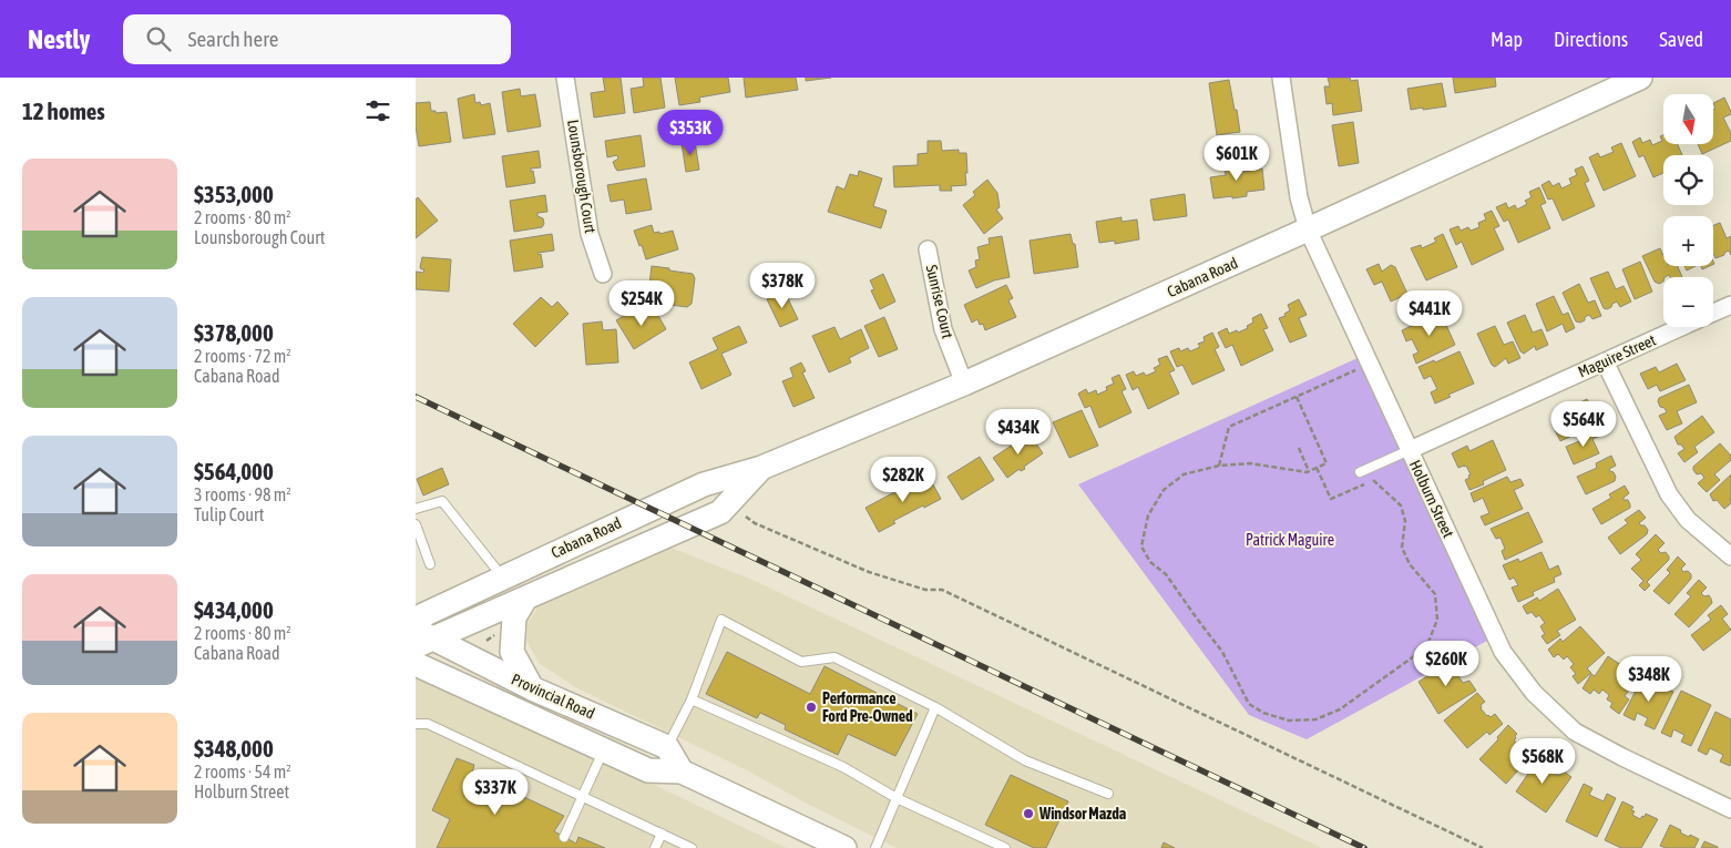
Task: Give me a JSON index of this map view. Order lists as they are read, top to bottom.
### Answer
{
  "streets": {
    "main road": ["Cabana Road", "Provincial Road"],
    "street": [
      "Lounsborough Court",
      "Sunrise Court",
      "Maguire Street",
      "Holburn Street"
    ]
  },
  "crossings": [
    ["Cabana Road", "Sunrise Court"],
    ["Cabana Road", "Holburn Street"],
    ["Cabana Road", "Provincial Road"],
    ["Maguire Street", "Holburn Street"]
  ],
  "parks": ["Patrick Maguire"],
  "places": ["Performance Ford Pre-Owned", "Windsor Mazda"],
  "north": "bottom",
  "page": {
    "header": "Nestly",
    "search": "Search here",
    "nav": ["Map", "Directions", "Saved"],
    "heading": "12 homes",
    "map_buttons": ["+", "−"],
    "price": [
      "$353K",
      "$601K",
      "$378K",
      "$254K",
      "$441K",
      "$564K",
      "$434K",
      "$282K",
      "$260K",
      "$348K",
      "$568K",
      "$337K"
    ],
    "list": [
      {
        "name": "$353,000",
        "note": "2 rooms · 80 m² · Lounsborough Court"
      },
      {
        "name": "$378,000",
        "note": "2 rooms · 72 m² · Cabana Road"
      },
      {
        "name": "$564,000",
        "note": "3 rooms · 98 m² · Tulip Court"
      },
      {
        "name": "$434,000",
        "note": "2 rooms · 80 m² · Cabana Road"
      },
      {
        "name": "$348,000",
        "note": "2 rooms · 54 m² · Holburn Street"
      }
    ]
  }
}
